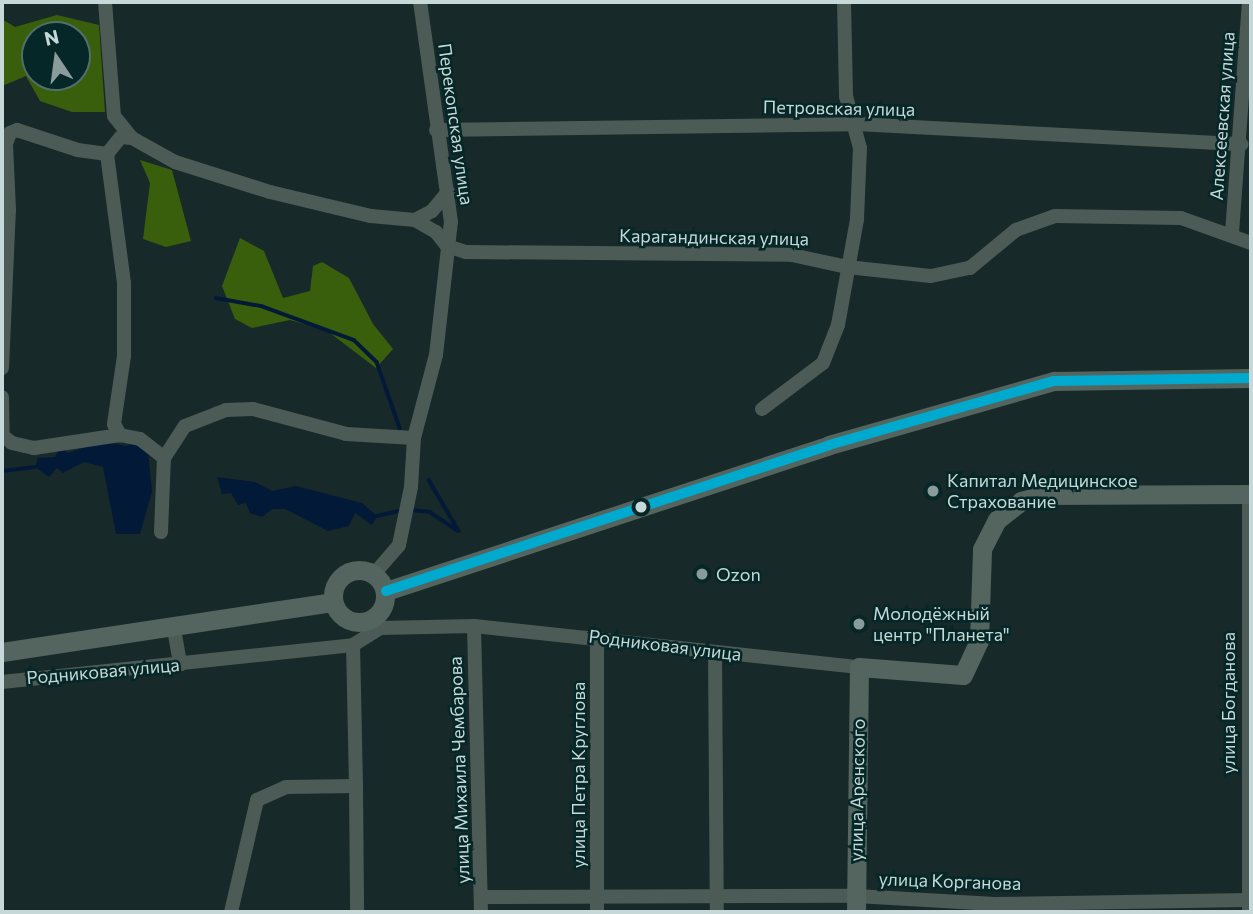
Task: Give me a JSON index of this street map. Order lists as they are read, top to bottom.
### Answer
{
  "streets": {
    "main road": ["Родниковая улица", "улица Аренского"],
    "street": [
      "Петровская улица",
      "Алексеевская улица",
      "Перекопская улица",
      "Карагандинская улица",
      "улица Богданова",
      "улица Михаила Чембарова",
      "улица Петра Круглова",
      "улица Корганова"
    ]
  },
  "crossings": [
    ["Петровская улица", "Алексеевская улица"],
    ["Петровская улица", "Перекопская улица"],
    ["Алексеевская улица", "Карагандинская улица"],
    ["Перекопская улица", "Карагандинская улица"],
    ["Перекопская улица", "Родниковая улица"],
    ["Родниковая улица", "улица Богданова"],
    ["Родниковая улица", "улица Михаила Чембарова"],
    ["Родниковая улица", "улица Петра Круглова"],
    ["Родниковая улица", "улица Аренского"],
    ["улица Богданова", "улица Корганова"],
    ["улица Михаила Чембарова", "улица Корганова"],
    ["улица Петра Круглова", "улица Корганова"],
    ["улица Аренского", "улица Корганова"]
  ],
  "places": ["Капитал Медицинское Страхование", "Ozon", "Молодёжный центр \"Планета\""],
  "north": "top"
}
